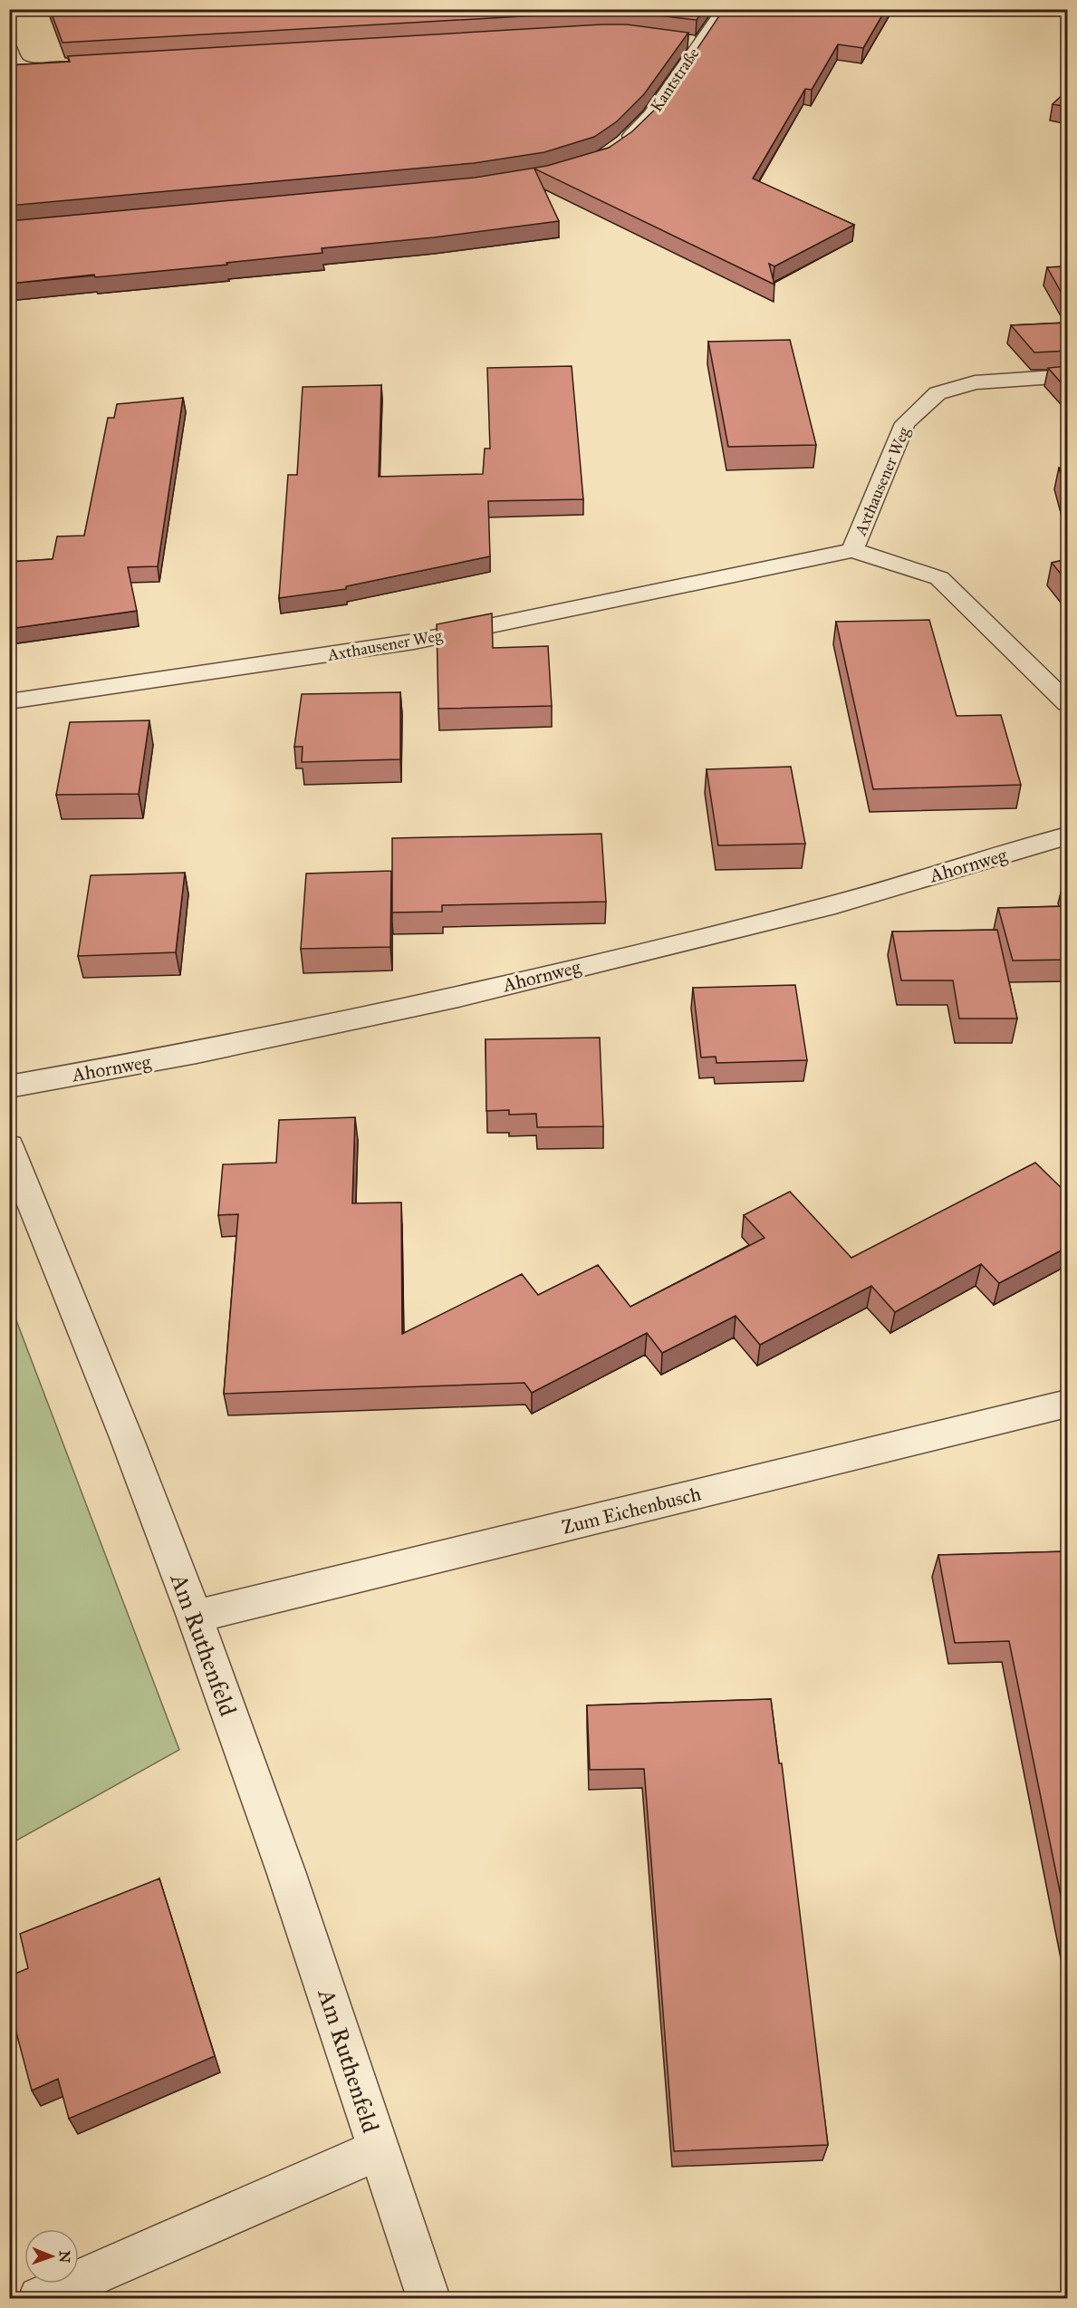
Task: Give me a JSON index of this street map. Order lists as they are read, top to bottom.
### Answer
{
  "streets": {
    "street": [
      "Kantstraße",
      "Axthausener Weg",
      "Ahornweg",
      "Zum Eichenbusch",
      "Am Ruthenfeld"
    ]
  },
  "crossings": [
    ["Zum Eichenbusch", "Am Ruthenfeld"]
  ],
  "north": "right"
}
